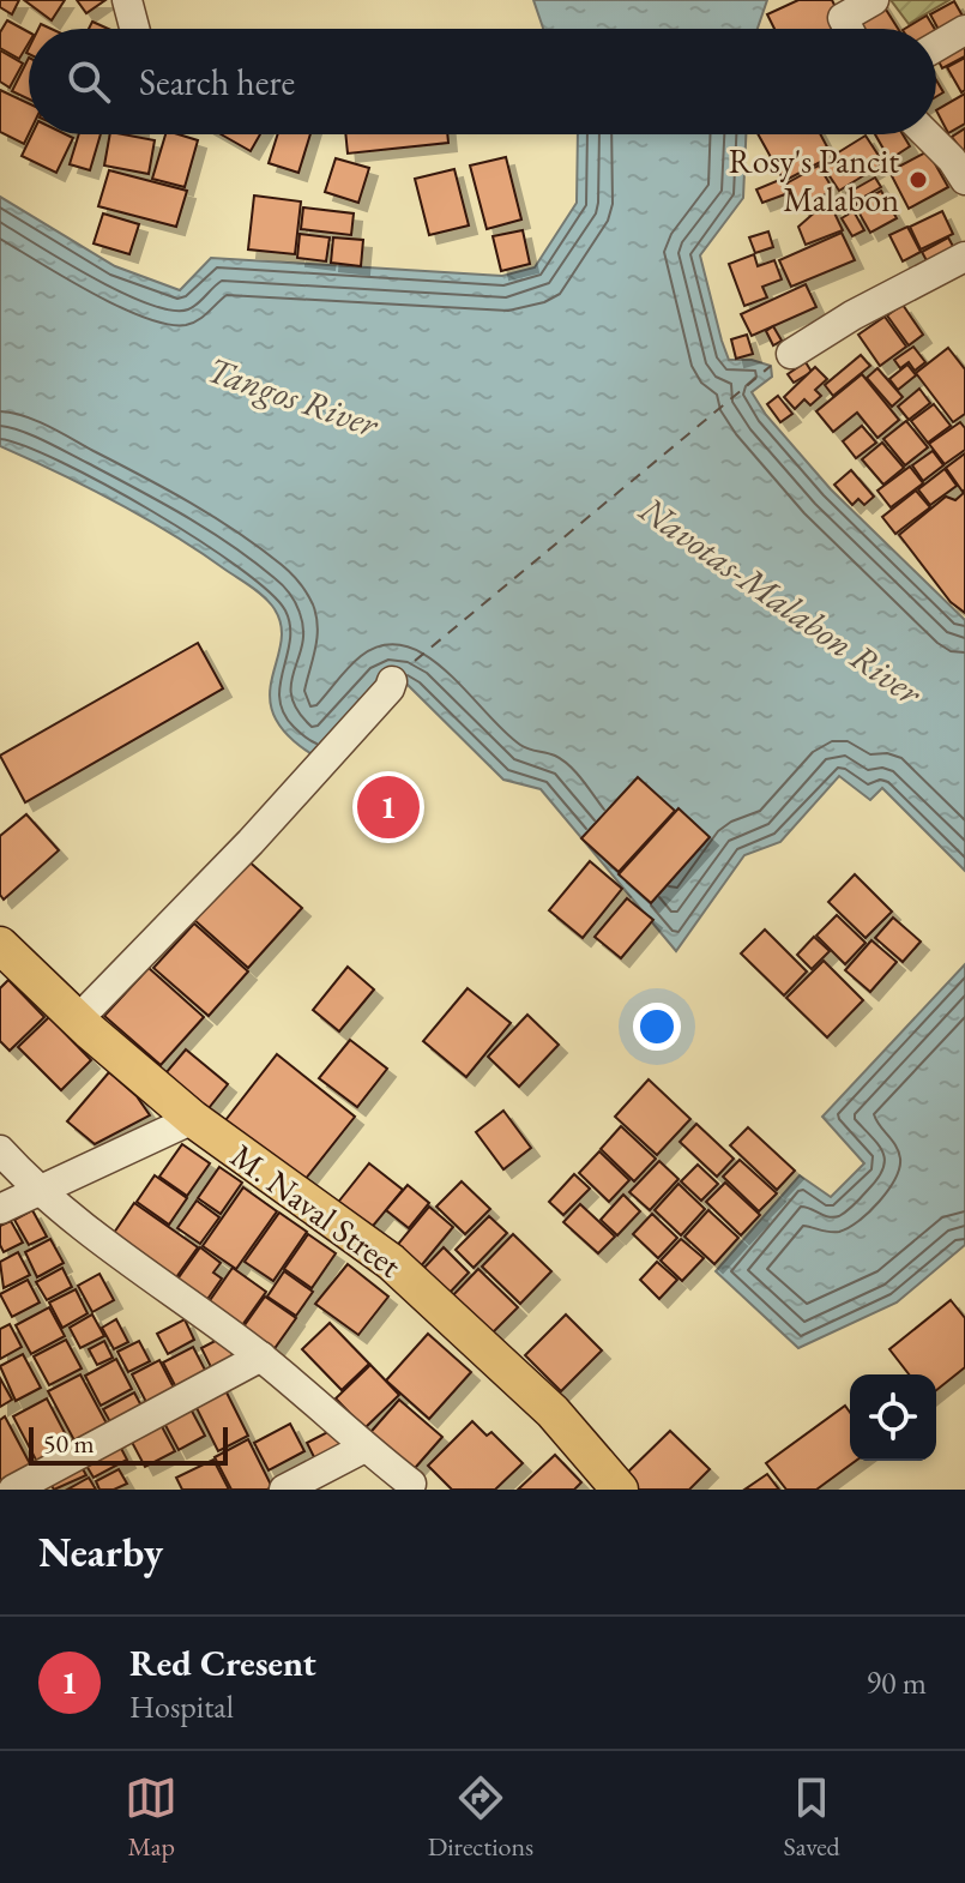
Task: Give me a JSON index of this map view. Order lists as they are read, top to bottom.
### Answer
{
  "streets": {
    "main road": ["M. Naval Street"]
  },
  "water": ["Tangos River", "Navotas-Malabon River"],
  "places": ["Rosy's Pancit Malabon"],
  "scale_bar": "50 m",
  "page": {
    "search": "Search here",
    "pins": "1",
    "scale": "50 m",
    "heading": "Nearby",
    "list": [
      {
        "mark": "1",
        "name": "Red Cresent",
        "note": "Hospital",
        "value": "90 m"
      }
    ],
    "nav": ["Map", "Directions", "Saved"]
  }
}
